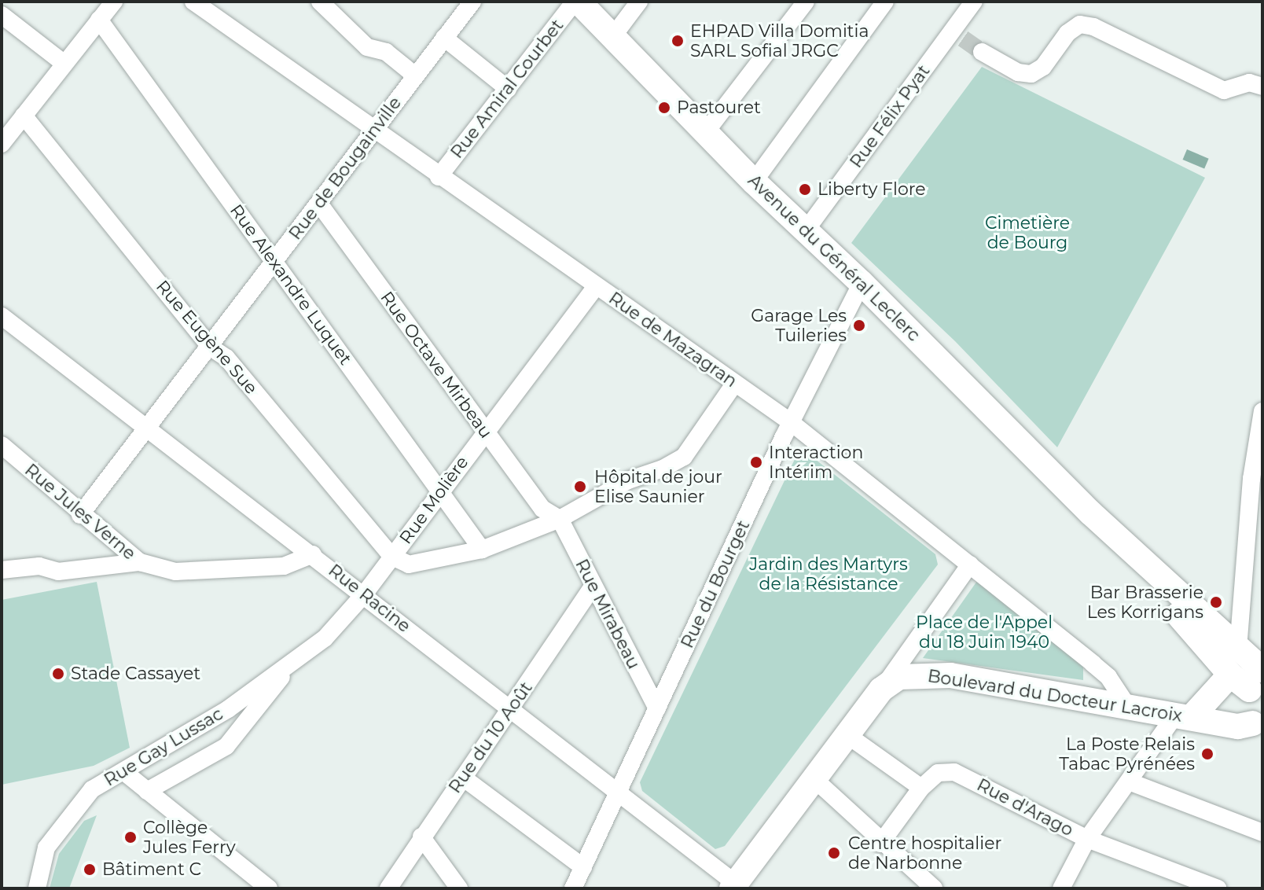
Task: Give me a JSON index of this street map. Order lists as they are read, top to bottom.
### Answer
{
  "streets": {
    "main road": ["Avenue du Général Leclerc", "Boulevard du Docteur Lacroix"],
    "street": [
      "Rue Amiral Courbet",
      "Rue Félix Pyat",
      "Rue de Bougainville",
      "Rue Alexandre Luquet",
      "Rue Eugène Sue",
      "Rue de Mazagran",
      "Rue Octave Mirbeau",
      "Rue Molière",
      "Rue Jules Verne",
      "Rue du Bourget",
      "Rue Racine",
      "Rue Mirabeau",
      "Rue du 10 Août",
      "Rue Gay Lussac",
      "Rue d'Arago"
    ]
  },
  "crossings": [
    ["Rue Amiral Courbet", "Avenue du Général Leclerc"],
    ["Rue Amiral Courbet", "Rue de Mazagran"],
    ["Rue Félix Pyat", "Avenue du Général Leclerc"],
    ["Rue de Bougainville", "Rue Alexandre Luquet"],
    ["Rue de Bougainville", "Rue Eugène Sue"],
    ["Rue de Bougainville", "Rue de Mazagran"],
    ["Rue de Bougainville", "Rue Octave Mirbeau"],
    ["Rue de Bougainville", "Rue Jules Verne"],
    ["Rue de Bougainville", "Rue Racine"],
    ["Avenue du Général Leclerc", "Rue du Bourget"],
    ["Rue Alexandre Luquet", "Rue Molière"],
    ["Rue Eugène Sue", "Rue Molière"],
    ["Rue de Mazagran", "Rue Molière"],
    ["Rue de Mazagran", "Rue du Bourget"],
    ["Rue de Mazagran", "Boulevard du Docteur Lacroix"],
    ["Rue Octave Mirbeau", "Rue Molière"],
    ["Rue Octave Mirbeau", "Rue Mirabeau"],
    ["Rue Molière", "Rue Racine"],
    ["Rue Molière", "Rue Gay Lussac"],
    ["Rue Jules Verne", "Rue Racine"],
    ["Rue du Bourget", "Rue Racine"],
    ["Rue du Bourget", "Rue Mirabeau"],
    ["Rue Racine", "Boulevard du Docteur Lacroix"],
    ["Rue Racine", "Rue du 10 Août"],
    ["Rue Racine", "Rue Gay Lussac"],
    ["Rue Mirabeau", "Rue du 10 Août"]
  ],
  "parks": ["Cimetière de Bourg", "Jardin des Martyrs de la Résistance", "Place de l'Appel du 18 Juin 1940"],
  "places": [
    "EHPAD Villa Domitia SARL Sofial JRGC",
    "Pastouret",
    "Liberty Flore",
    "Garage Les Tuileries",
    "Interaction Intérim",
    "Hôpital de jour Elise Saunier",
    "Bar Brasserie Les Korrigans",
    "Stade Cassayet",
    "La Poste Relais Tabac Pyrénées",
    "Collège Jules Ferry",
    "Centre hospitalier de Narbonne",
    "Bâtiment C"
  ]
}
